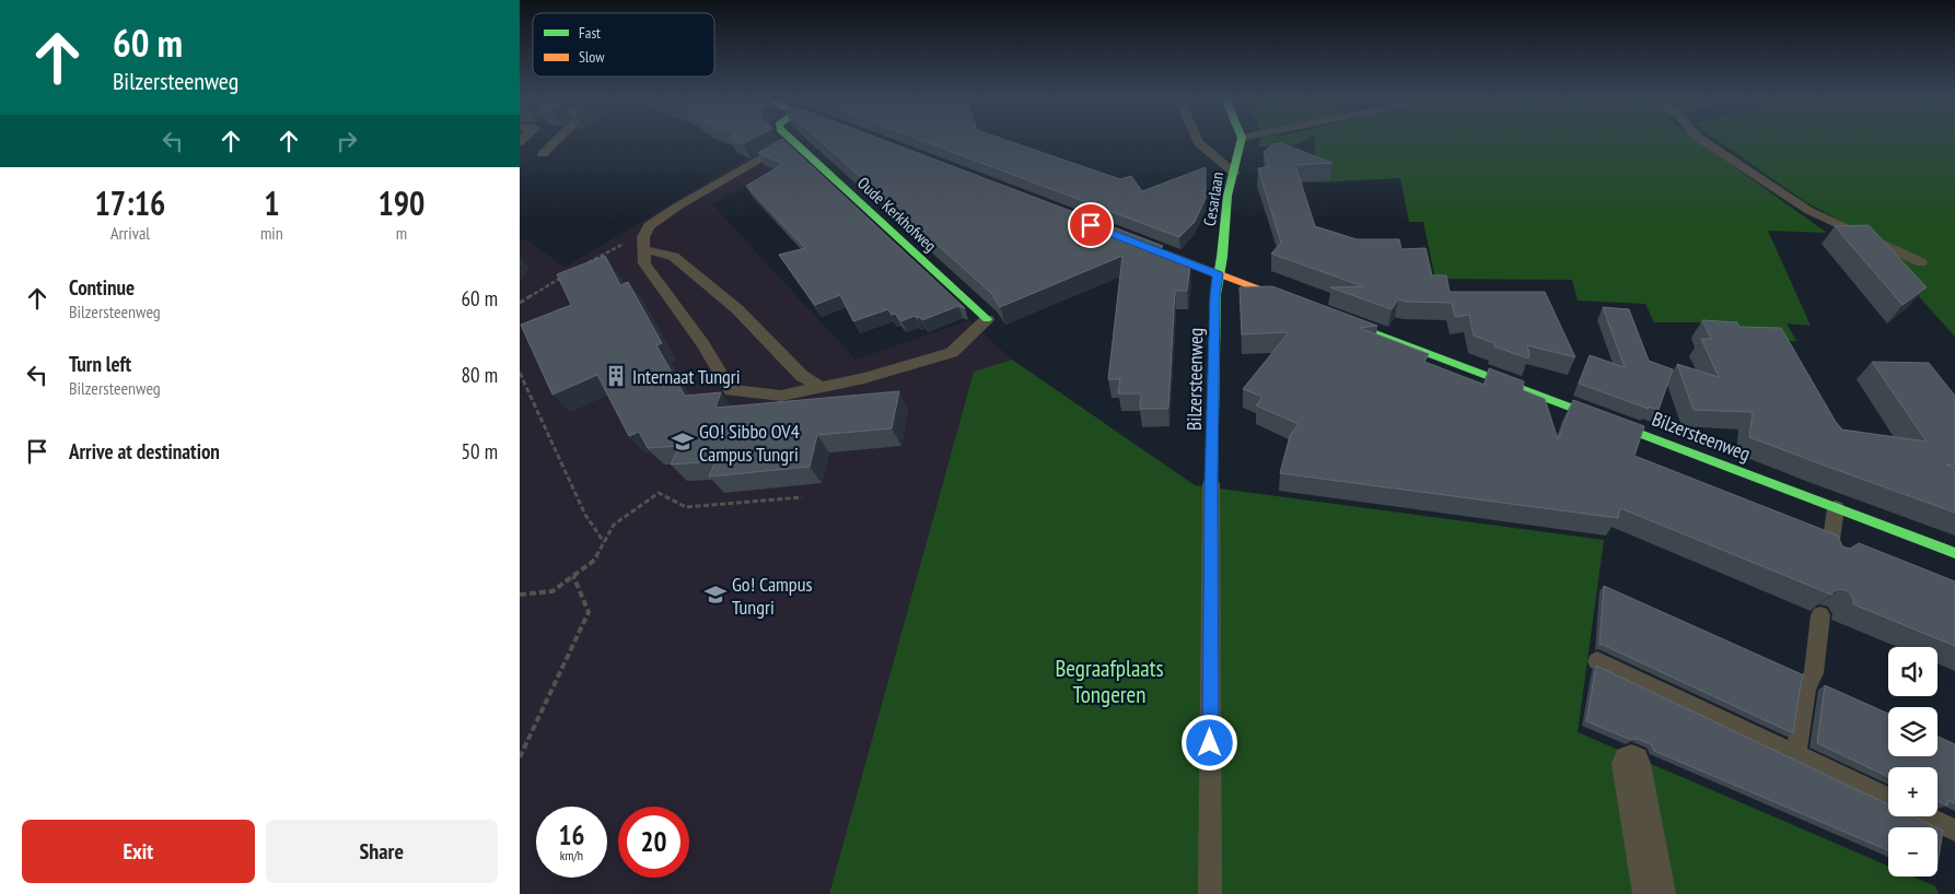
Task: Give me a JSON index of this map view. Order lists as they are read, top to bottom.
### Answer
{
  "streets": {
    "street": ["Cesarlaan", "Oude Kerkhofweg", "Bilzersteenweg"]
  },
  "crossings": [
    ["Cesarlaan", "Bilzersteenweg"]
  ],
  "parks": ["Begraafplaats Tongeren"],
  "places": {
    "building": ["Internaat Tungri"],
    "school or university": ["GO! Sibbo OV4 Campus Tungri", "Go! Campus Tungri"]
  },
  "legend": ["Fast", "Slow"],
  "page": {
    "turn": ["60 m", "Bilzersteenweg"],
    "eta": [
      "17:16",
      "Arrival",
      "1",
      "min",
      "190",
      "m"
    ],
    "list": [
      {
        "name": "Continue",
        "note": "Bilzersteenweg",
        "value": "60 m"
      },
      {
        "name": "Turn left",
        "note": "Bilzersteenweg",
        "value": "80 m"
      },
      {
        "name": "Arrive at destination",
        "value": "50 m"
      }
    ],
    "map_buttons": ["+", "−"],
    "speed": "16 km/h",
    "limit": "20",
    "buttons": ["Exit", "Share"]
  }
}
